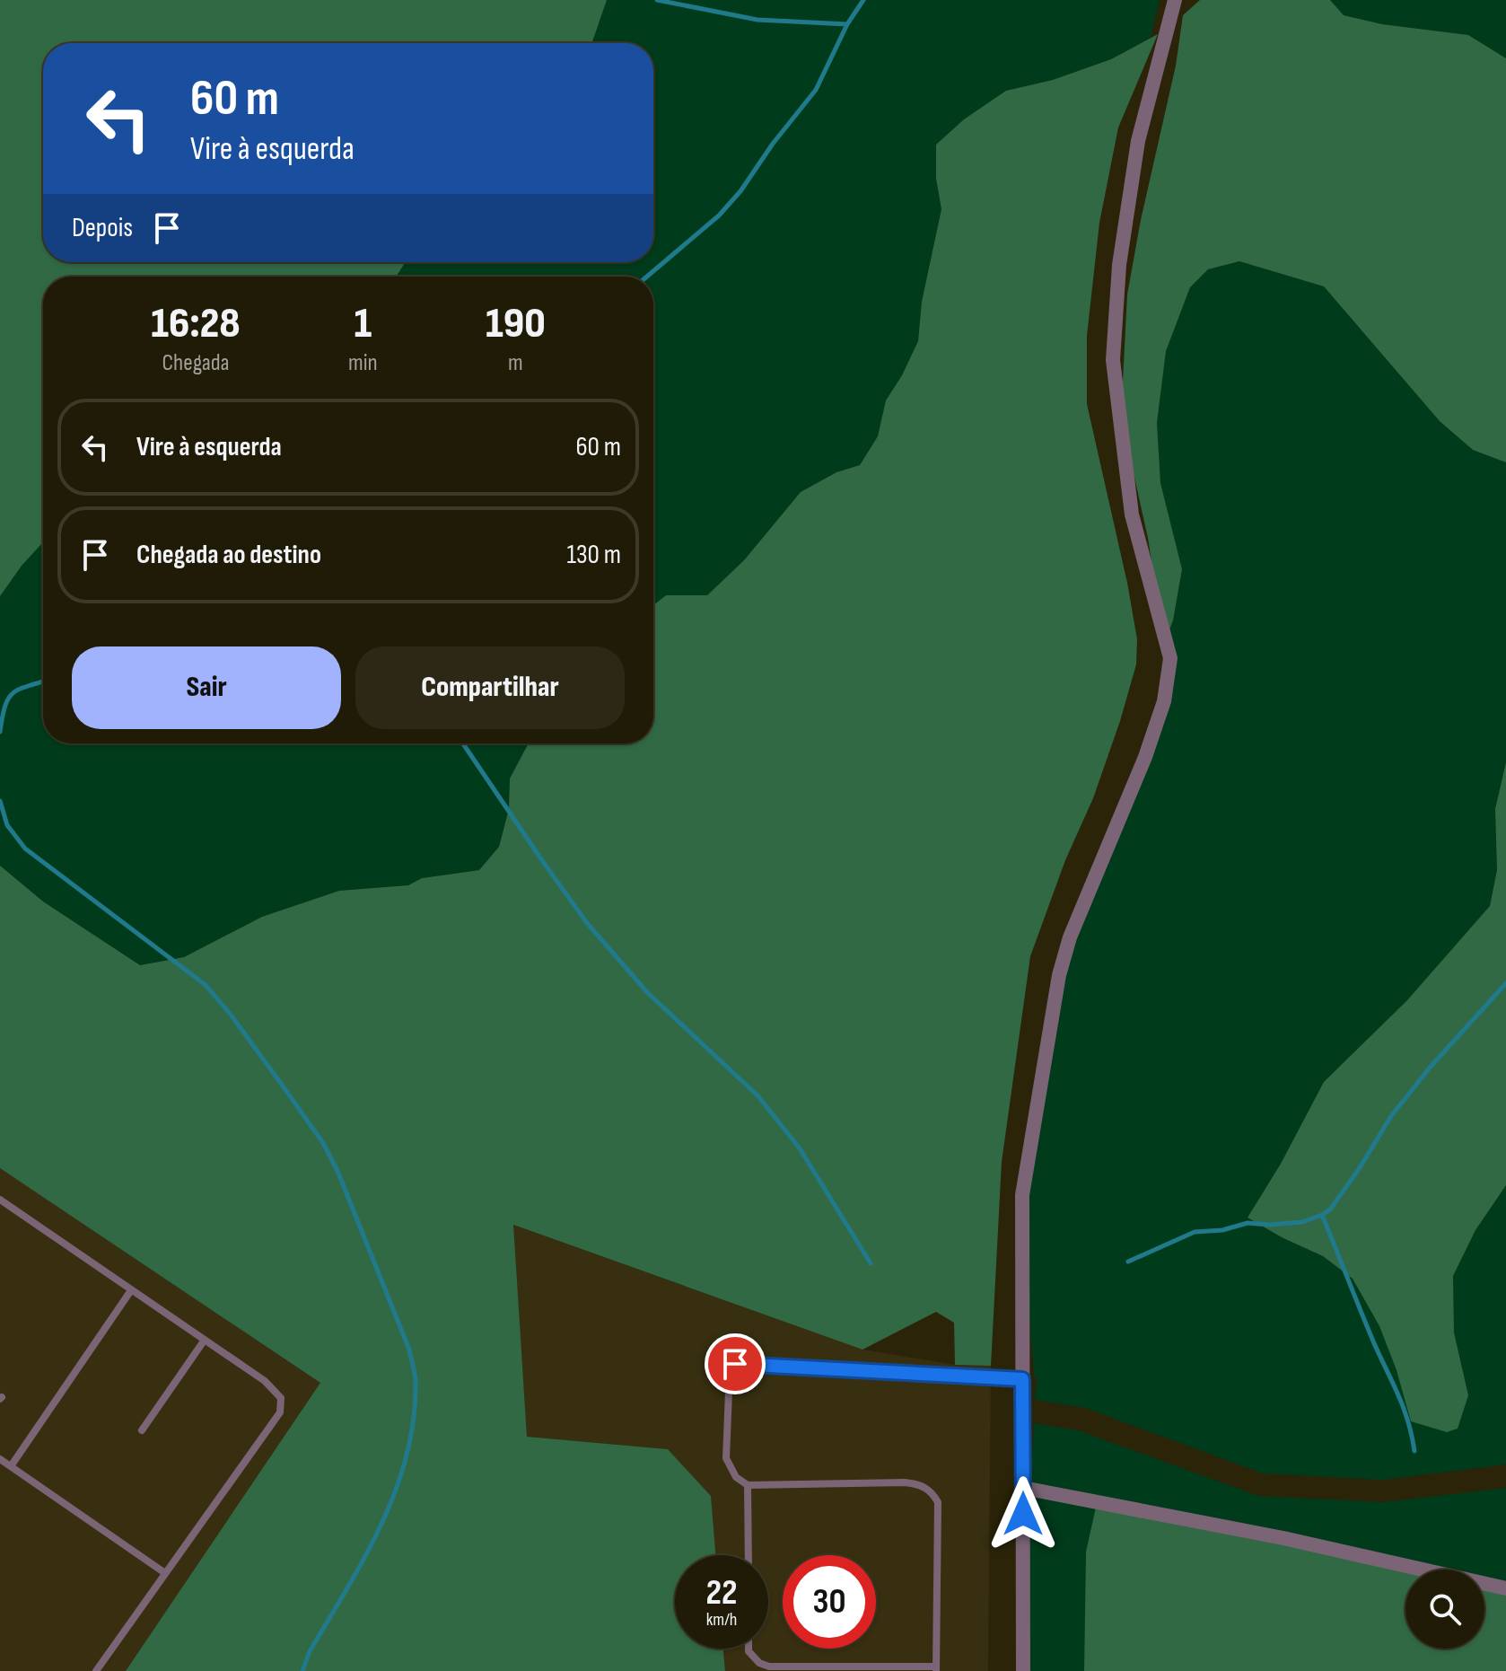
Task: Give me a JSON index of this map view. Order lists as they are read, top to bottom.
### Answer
{
  "page": {
    "turn": ["60 m", "Vire à esquerda"],
    "then": "Depois",
    "eta": [
      "16:28",
      "Chegada",
      "1",
      "min",
      "190",
      "m"
    ],
    "list": [
      {
        "name": "Vire à esquerda",
        "value": "60 m"
      },
      {
        "name": "Chegada ao destino",
        "value": "130 m"
      }
    ],
    "buttons": ["Sair", "Compartilhar"],
    "speed": "22 km/h",
    "limit": "30"
  }
}
